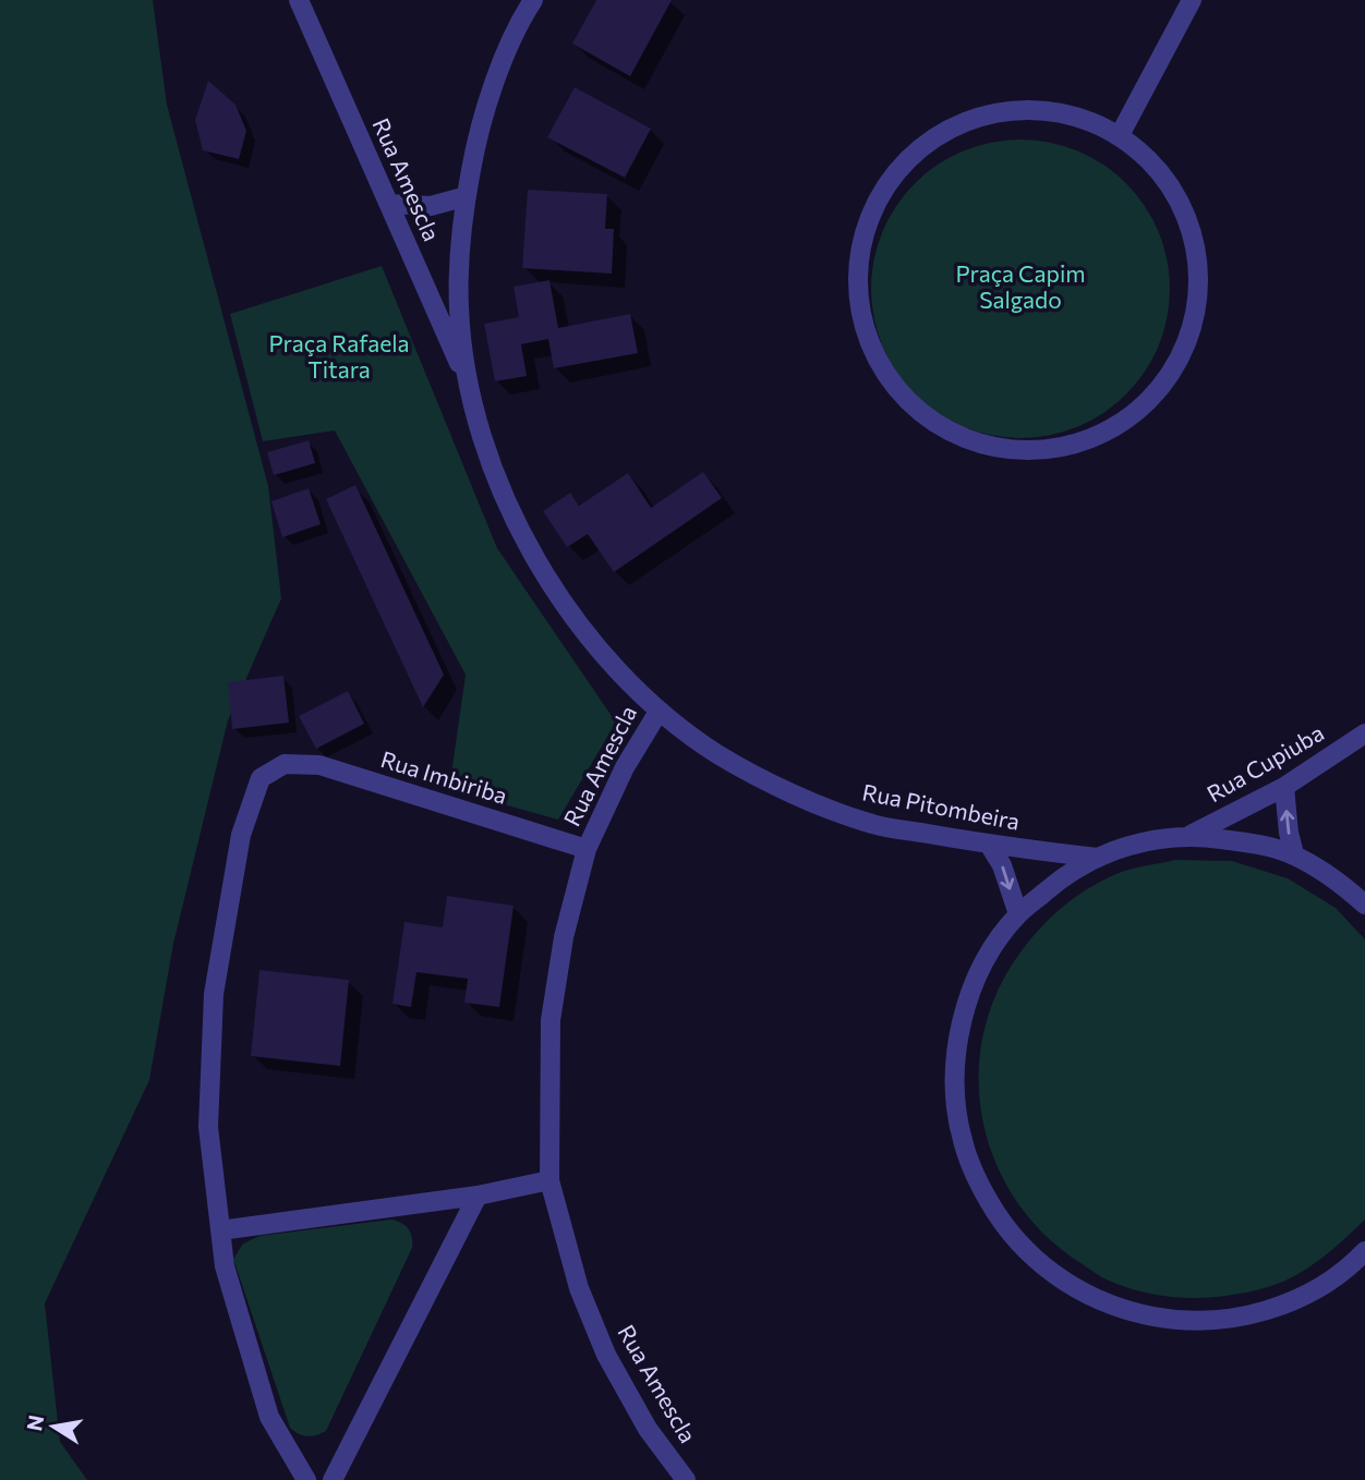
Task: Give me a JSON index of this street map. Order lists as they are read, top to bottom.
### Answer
{
  "streets": {
    "street": [
      "Rua Amescla",
      "Rua Cupiuba",
      "Rua Imbiriba",
      "Rua Pitombeira"
    ]
  },
  "crossings": [
    ["Rua Amescla", "Rua Imbiriba"],
    ["Rua Amescla", "Rua Pitombeira"],
    ["Rua Cupiuba", "Rua Pitombeira"]
  ],
  "parks": ["Praça Capim Salgado", "Praça Rafaela Titara"],
  "north": "left"
}
